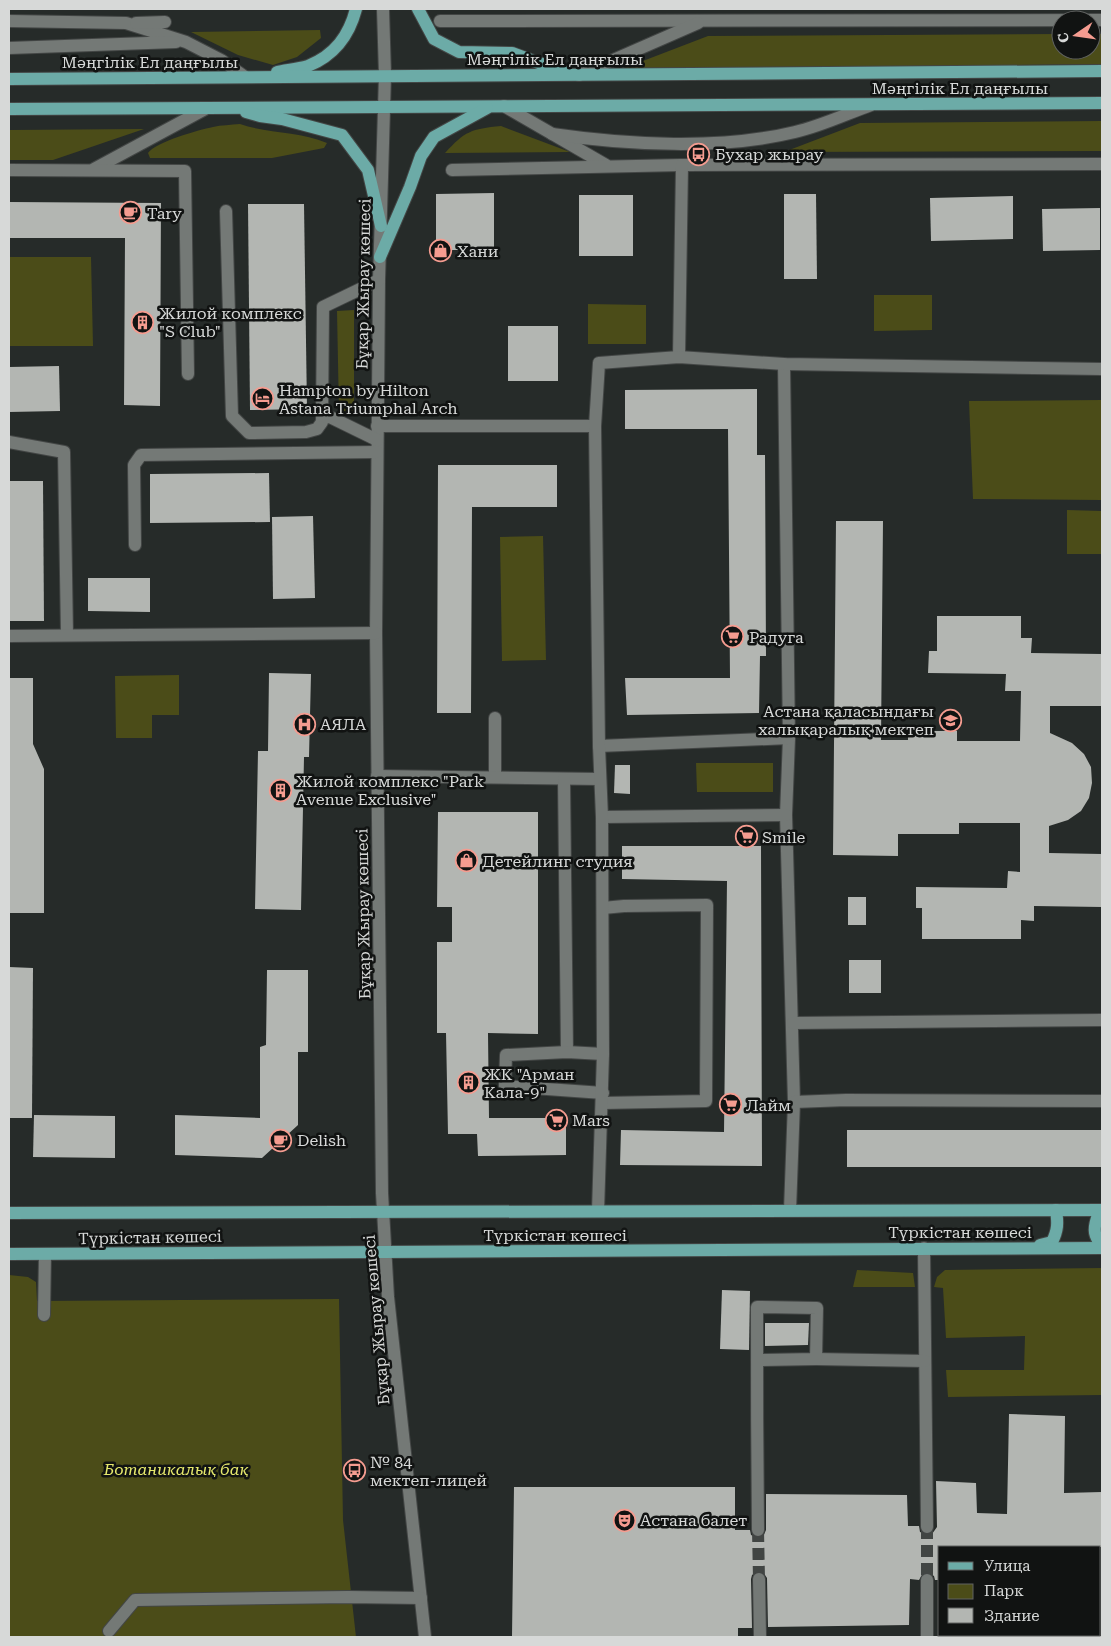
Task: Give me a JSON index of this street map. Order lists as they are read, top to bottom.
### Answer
{
  "streets": {
    "main road": ["Мәңгілік Ел даңғылы", "Түркістан көшесі"],
    "street": ["Бұқар Жырау көшесі"]
  },
  "crossings": [
    ["Мәңгілік Ел даңғылы", "Бұқар Жырау көшесі"],
    ["Бұқар Жырау көшесі", "Түркістан көшесі"]
  ],
  "parks": ["Ботаникалық бақ"],
  "places": {
    "bus stop": ["Бухар жырау", "№ 84 мектеп-лицей"],
    "cafe": ["Tary", "Delish"],
    "shop": ["Хани", "Детейлинг студия"],
    "building": ["Жилой комплекс \"S Club\"", "Жилой комплекс \"Park Avenue Exclusive\"", "ЖК \"Арман Кала-9\""],
    "hotel": ["Hampton by Hilton Astana Triumphal Arch"],
    "supermarket": [
      "Радуга",
      "Smile",
      "Лайм",
      "Mars"
    ],
    "school or university": ["Астана қаласындағы халықаралық мектеп"],
    "hospital": ["АЯЛА"],
    "theatre": ["Астана балет"]
  },
  "legend": ["Улица", "Парк", "Здание"],
  "north": "left"
}
